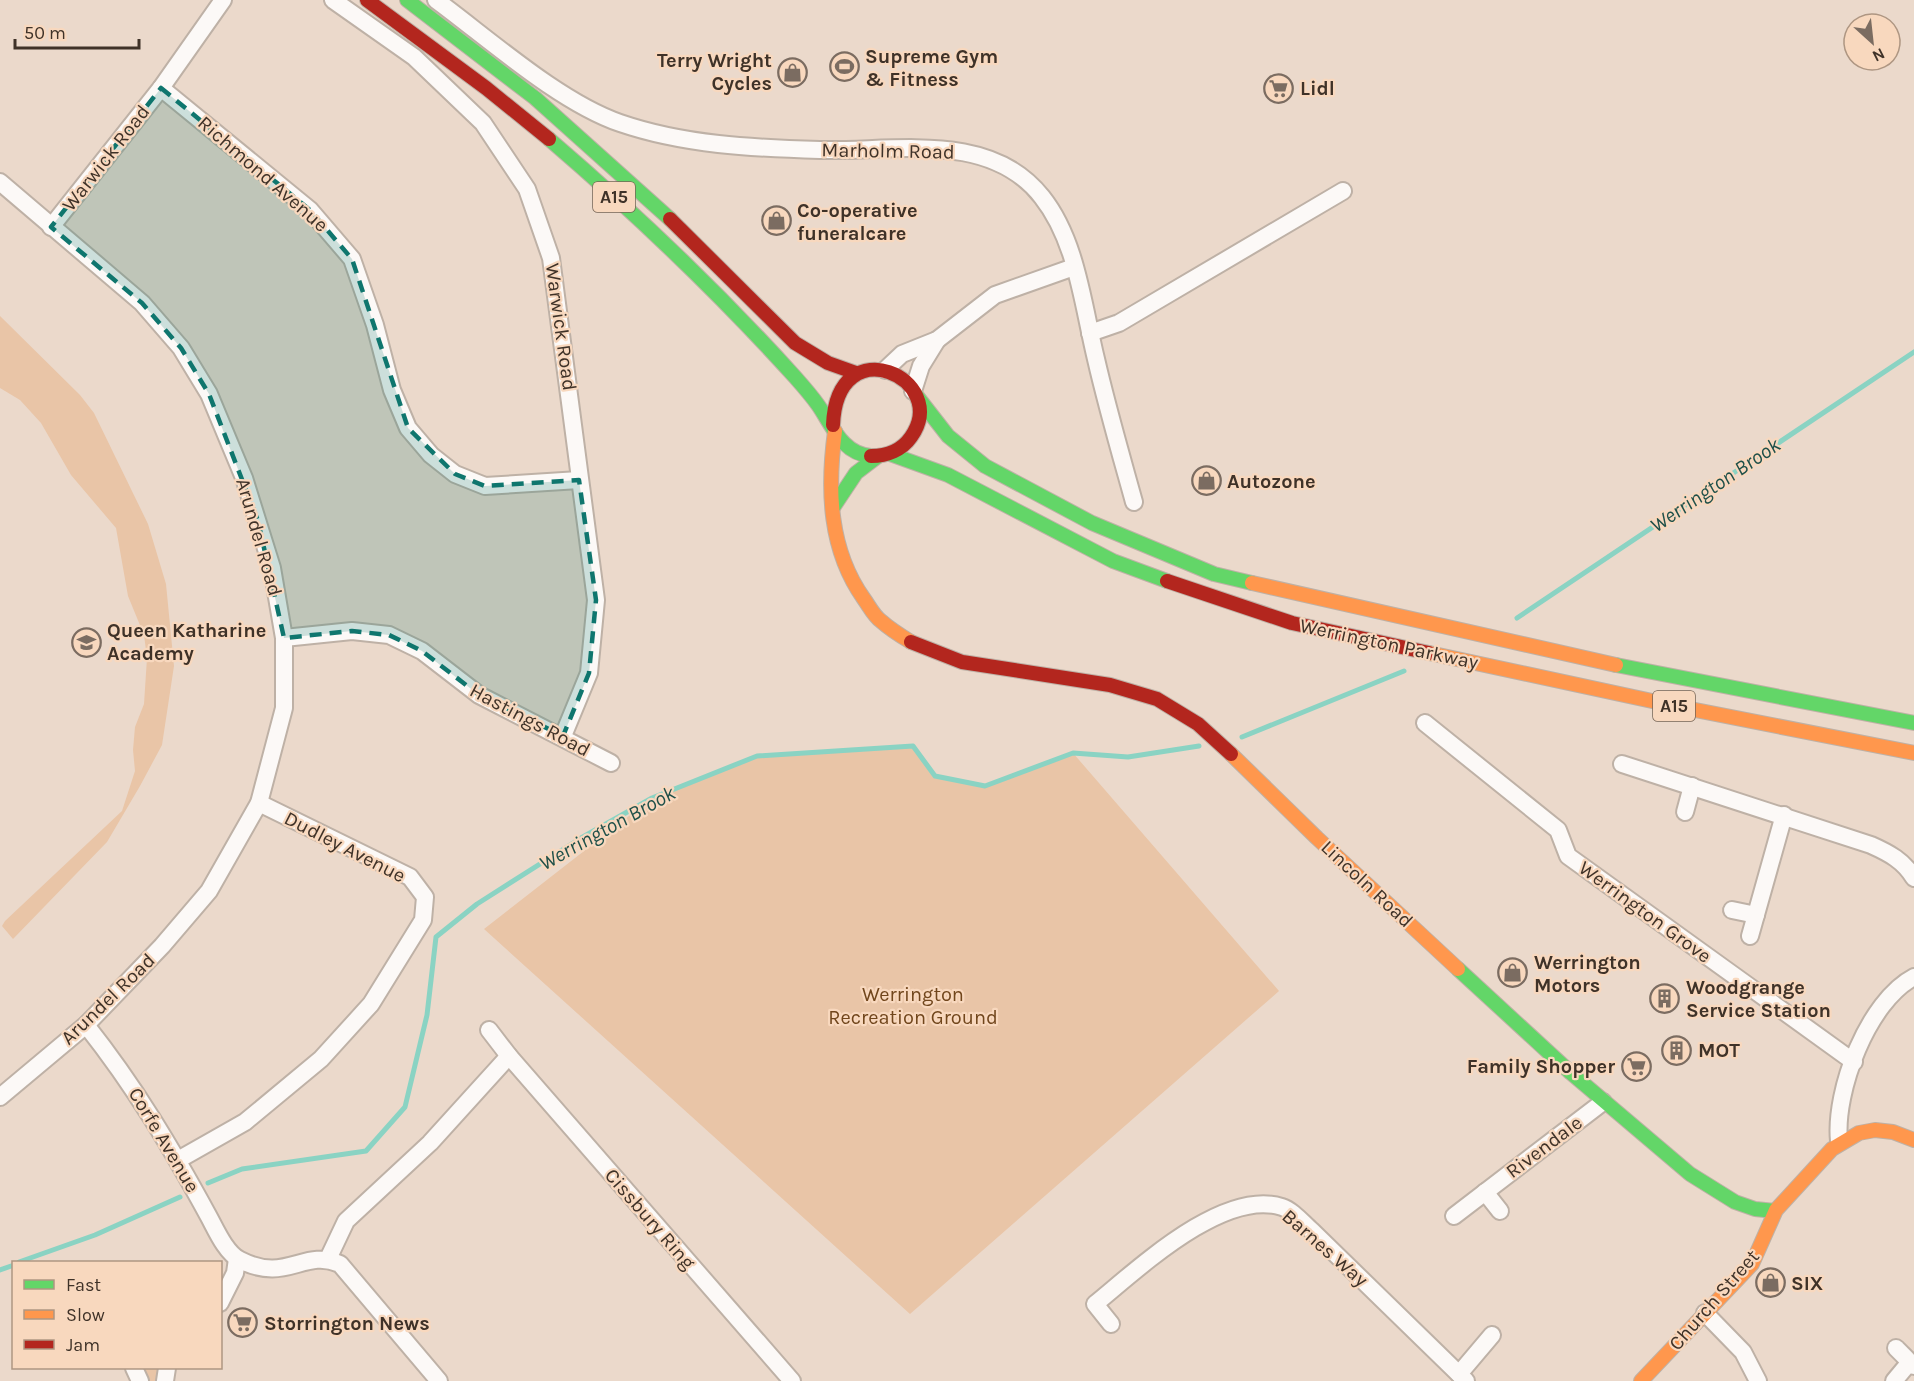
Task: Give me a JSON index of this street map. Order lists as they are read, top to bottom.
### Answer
{
  "streets": {
    "main road": [
      "A15",
      "Werrington Parkway",
      "Lincoln Road",
      "Church Street"
    ],
    "street": [
      "Marholm Road",
      "Warwick Road",
      "Richmond Avenue",
      "Arundel Road",
      "Hastings Road",
      "Dudley Avenue",
      "Werrington Grove",
      "Corfe Avenue",
      "Rivendale",
      "Cissbury Ring",
      "Barnes Way"
    ]
  },
  "crossings": [
    ["Warwick Road", "Richmond Avenue"],
    ["Warwick Road", "Arundel Road"],
    ["Warwick Road", "Hastings Road"],
    ["A15", "Werrington Parkway"],
    ["A15", "Lincoln Road"],
    ["Arundel Road", "Hastings Road"],
    ["Arundel Road", "Dudley Avenue"],
    ["Arundel Road", "Corfe Avenue"],
    ["Werrington Parkway", "Lincoln Road"],
    ["Dudley Avenue", "Corfe Avenue"],
    ["Lincoln Road", "Rivendale"],
    ["Lincoln Road", "Church Street"]
  ],
  "water": ["Werrington Brook"],
  "parks": ["Werrington Recreation Ground"],
  "places": {
    "sports": ["Supreme Gym & Fitness"],
    "shop": [
      "Terry Wright Cycles",
      "Co-operative funeralcare",
      "Autozone",
      "Werrington Motors",
      "SIX"
    ],
    "supermarket": ["Lidl", "Family Shopper", "Storrington News"],
    "school or university": ["Queen Katharine Academy"],
    "building": ["Woodgrange Service Station", "MOT"]
  },
  "legend": ["Fast", "Slow", "Jam"],
  "scale_bar": "50 m",
  "north": "bottom right"
}
